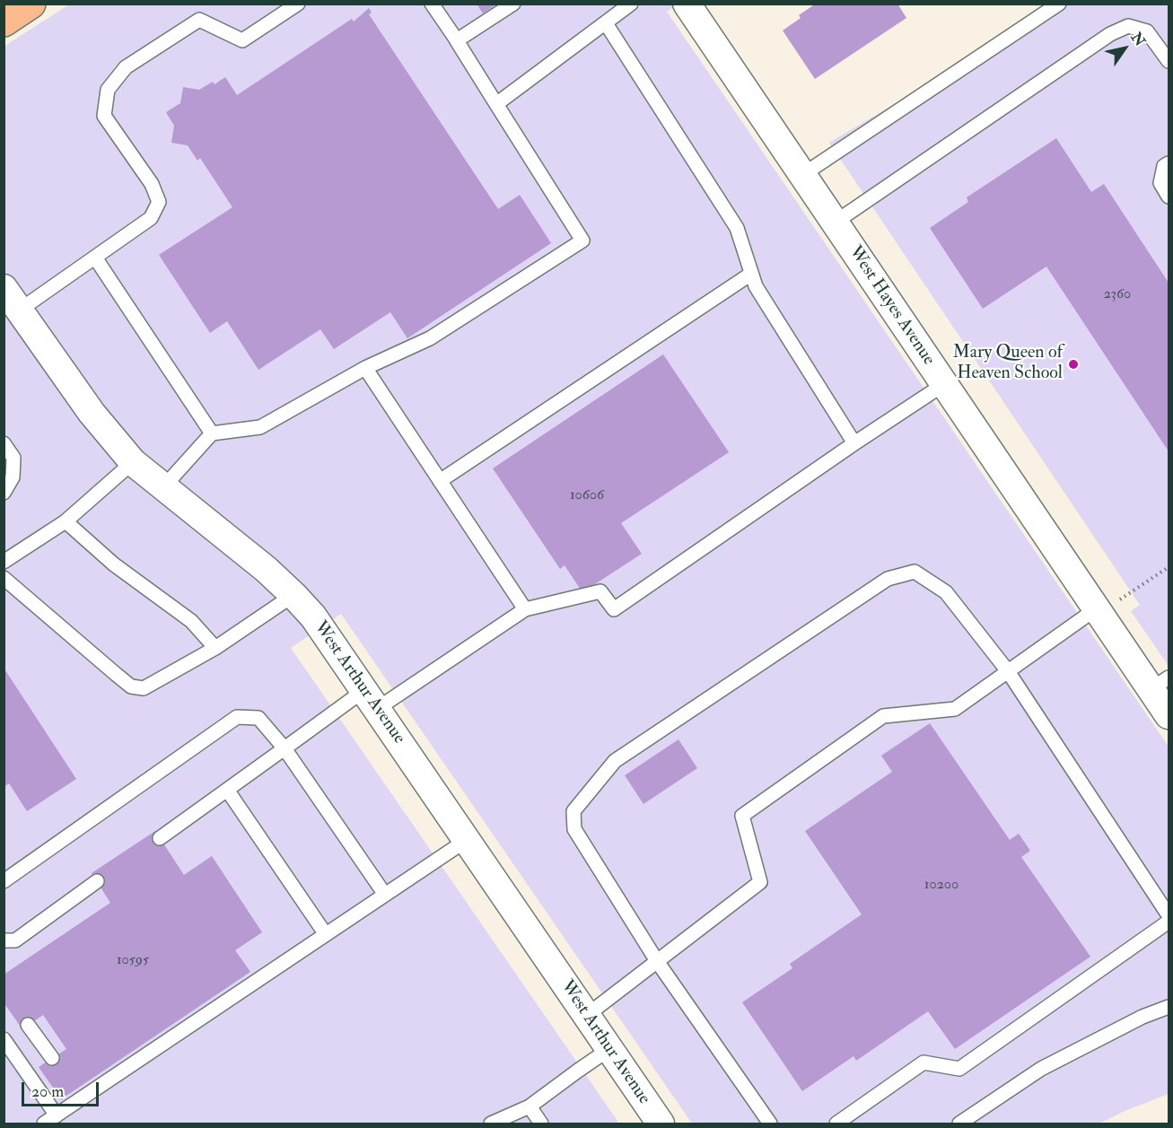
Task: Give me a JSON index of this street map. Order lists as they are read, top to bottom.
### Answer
{
  "streets": {
    "street": ["West Hayes Avenue", "West Arthur Avenue"]
  },
  "places": ["Mary Queen of Heaven School"],
  "house_numbers": [
    "2360",
    "10606",
    "10200",
    "10595"
  ],
  "scale_bar": "20 m",
  "north": "top right"
}
